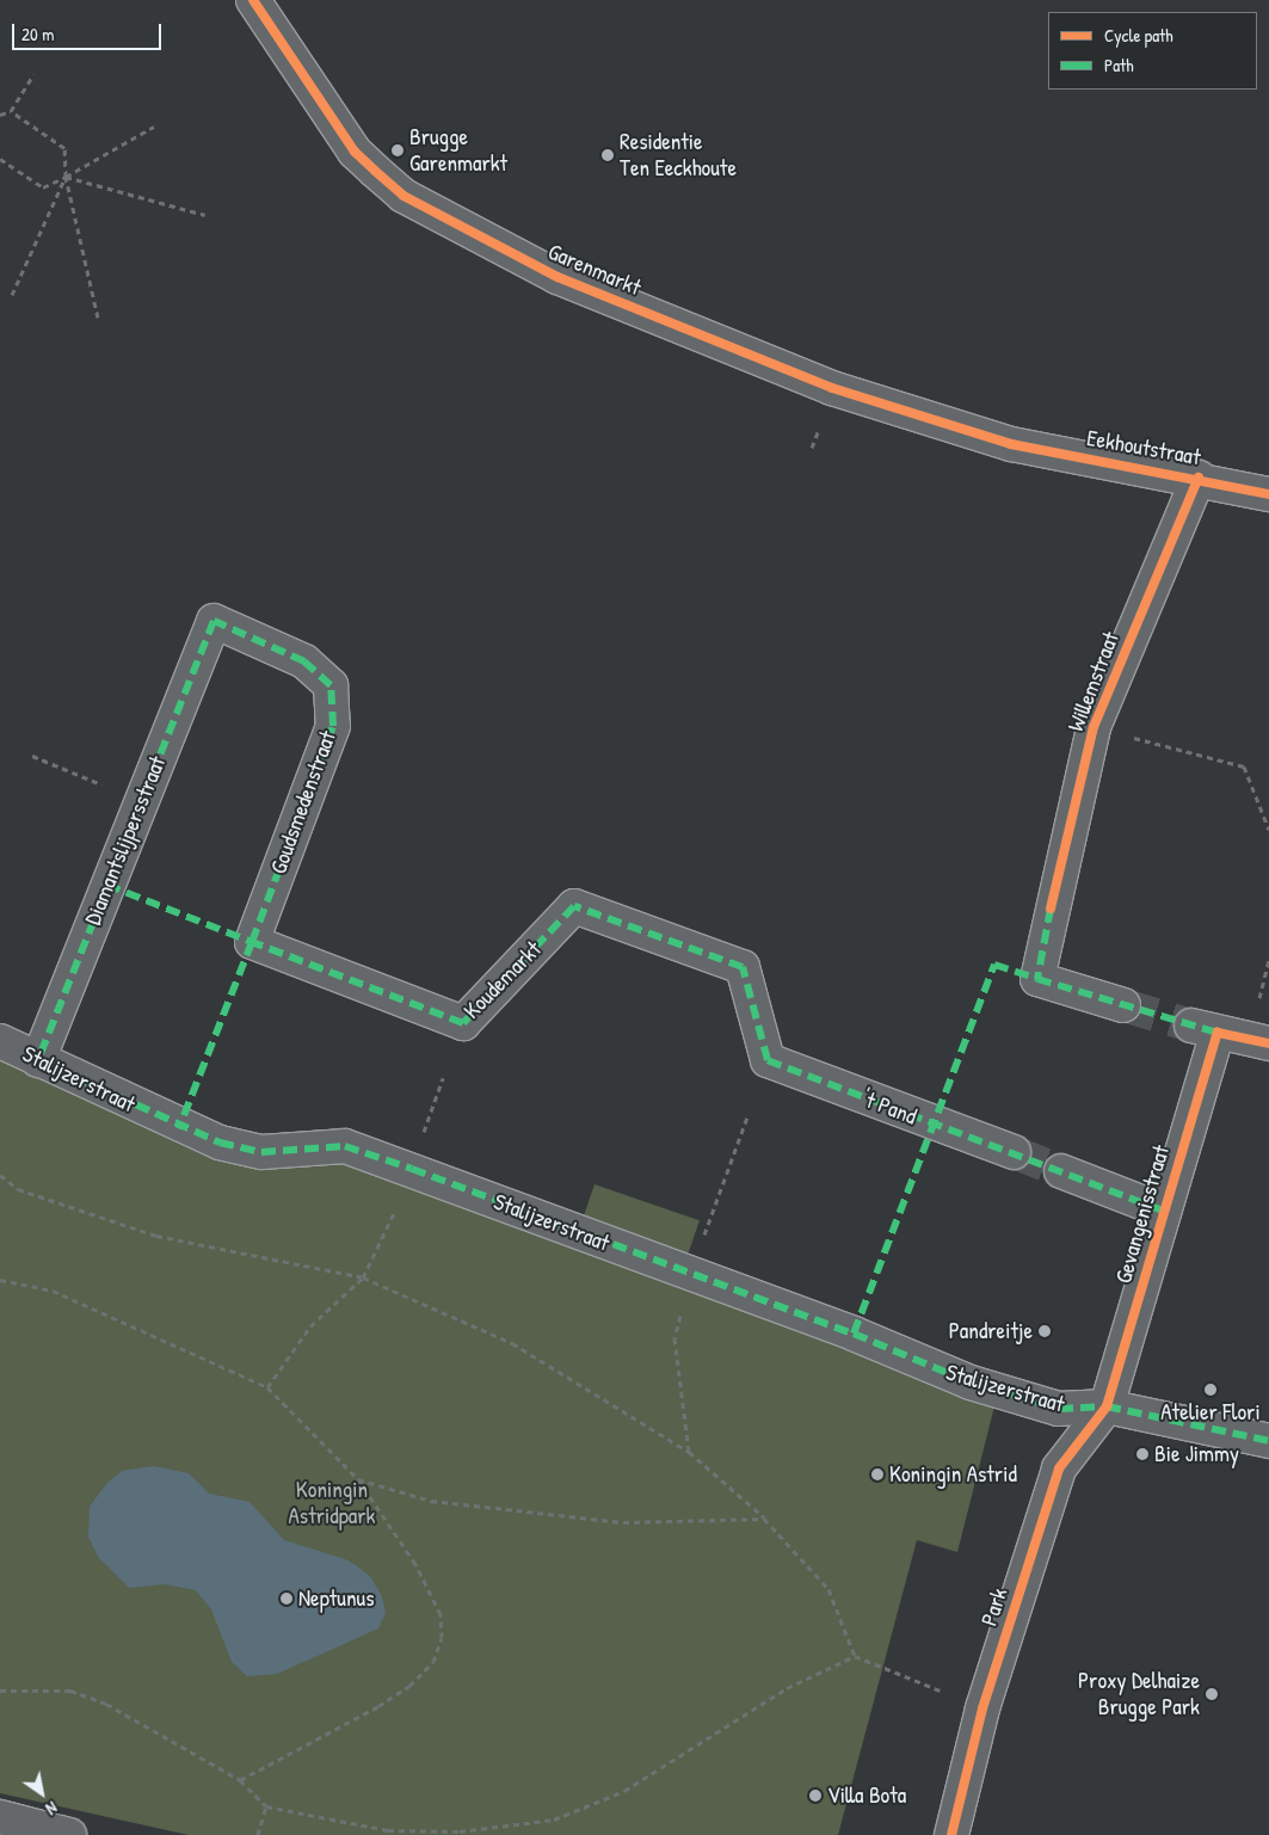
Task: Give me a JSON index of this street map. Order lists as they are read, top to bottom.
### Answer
{
  "streets": {
    "street": [
      "Garenmarkt",
      "Eekhoutstraat",
      "Willemstraat",
      "Goudsmedenstraat",
      "Diamantslijpersstraat",
      "Koudemarkt",
      "Stalijzerstraat",
      "'t Pand",
      "Gevangenisstraat",
      "Park"
    ]
  },
  "crossings": [
    ["Garenmarkt", "Eekhoutstraat"],
    ["Eekhoutstraat", "Willemstraat"],
    ["Goudsmedenstraat", "Diamantslijpersstraat"],
    ["Goudsmedenstraat", "Koudemarkt"],
    ["Diamantslijpersstraat", "Stalijzerstraat"],
    ["Koudemarkt", "'t Pand"],
    ["Stalijzerstraat", "Gevangenisstraat"],
    ["Stalijzerstraat", "Park"],
    ["Gevangenisstraat", "Park"]
  ],
  "parks": ["Koningin Astridpark"],
  "places": [
    "Brugge Garenmarkt",
    "Residentie Ten Eeckhoute",
    "Pandreitje",
    "Atelier Flori",
    "Bie Jimmy",
    "Koningin Astrid",
    "Neptunus",
    "Proxy Delhaize Brugge Park",
    "Villa Bota"
  ],
  "legend": ["Cycle path", "Path"],
  "scale_bar": "20 m",
  "north": "bottom right"
}
